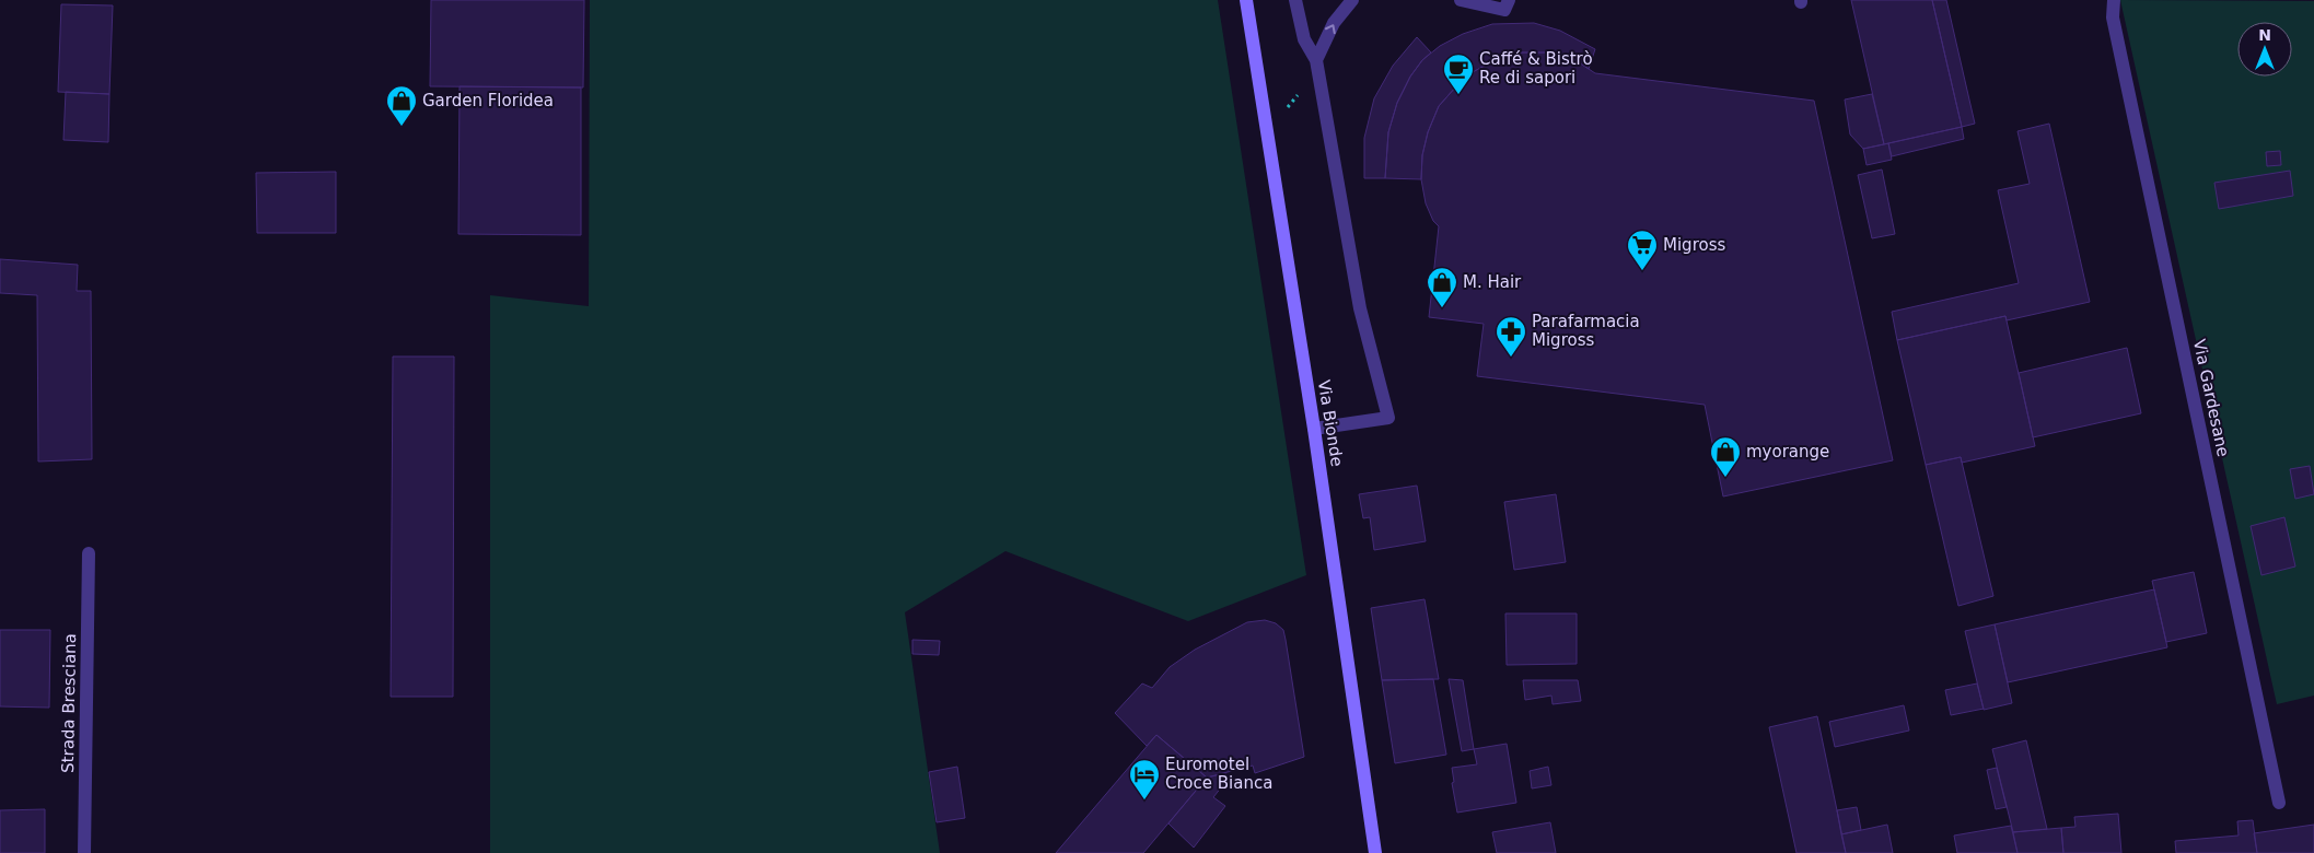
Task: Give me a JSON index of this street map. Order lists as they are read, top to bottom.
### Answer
{
  "streets": {
    "street": ["Via Gardesane", "Via Bionde", "Strada Bresciana"]
  },
  "places": {
    "cafe": ["Caffé & Bistrò Re di sapori"],
    "shop": ["Garden Floridea", "M. Hair", "myorange"],
    "supermarket": ["Migross"],
    "pharmacy": ["Parafarmacia Migross"],
    "hotel": ["Euromotel Croce Bianca"]
  },
  "north": "top"
}
